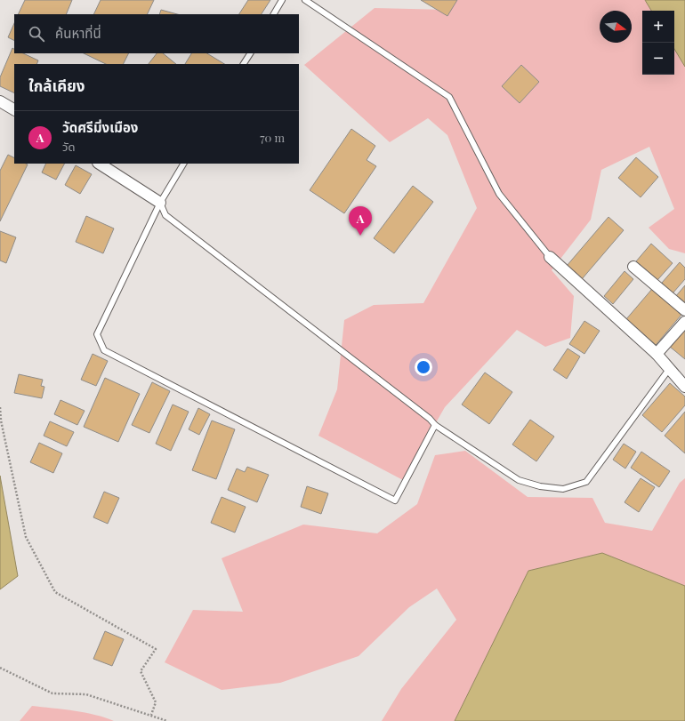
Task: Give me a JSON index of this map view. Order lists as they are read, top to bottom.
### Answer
{
  "north": "right",
  "page": {
    "map_buttons": ["+", "−"],
    "search": "ค้นหาที่นี่",
    "heading": "ใกล้เคียง",
    "list": [
      {
        "mark": "A",
        "name": "วัดศรีมิ่งเมือง",
        "note": "วัด",
        "value": "70 m"
      }
    ],
    "pins": "A"
  }
}
